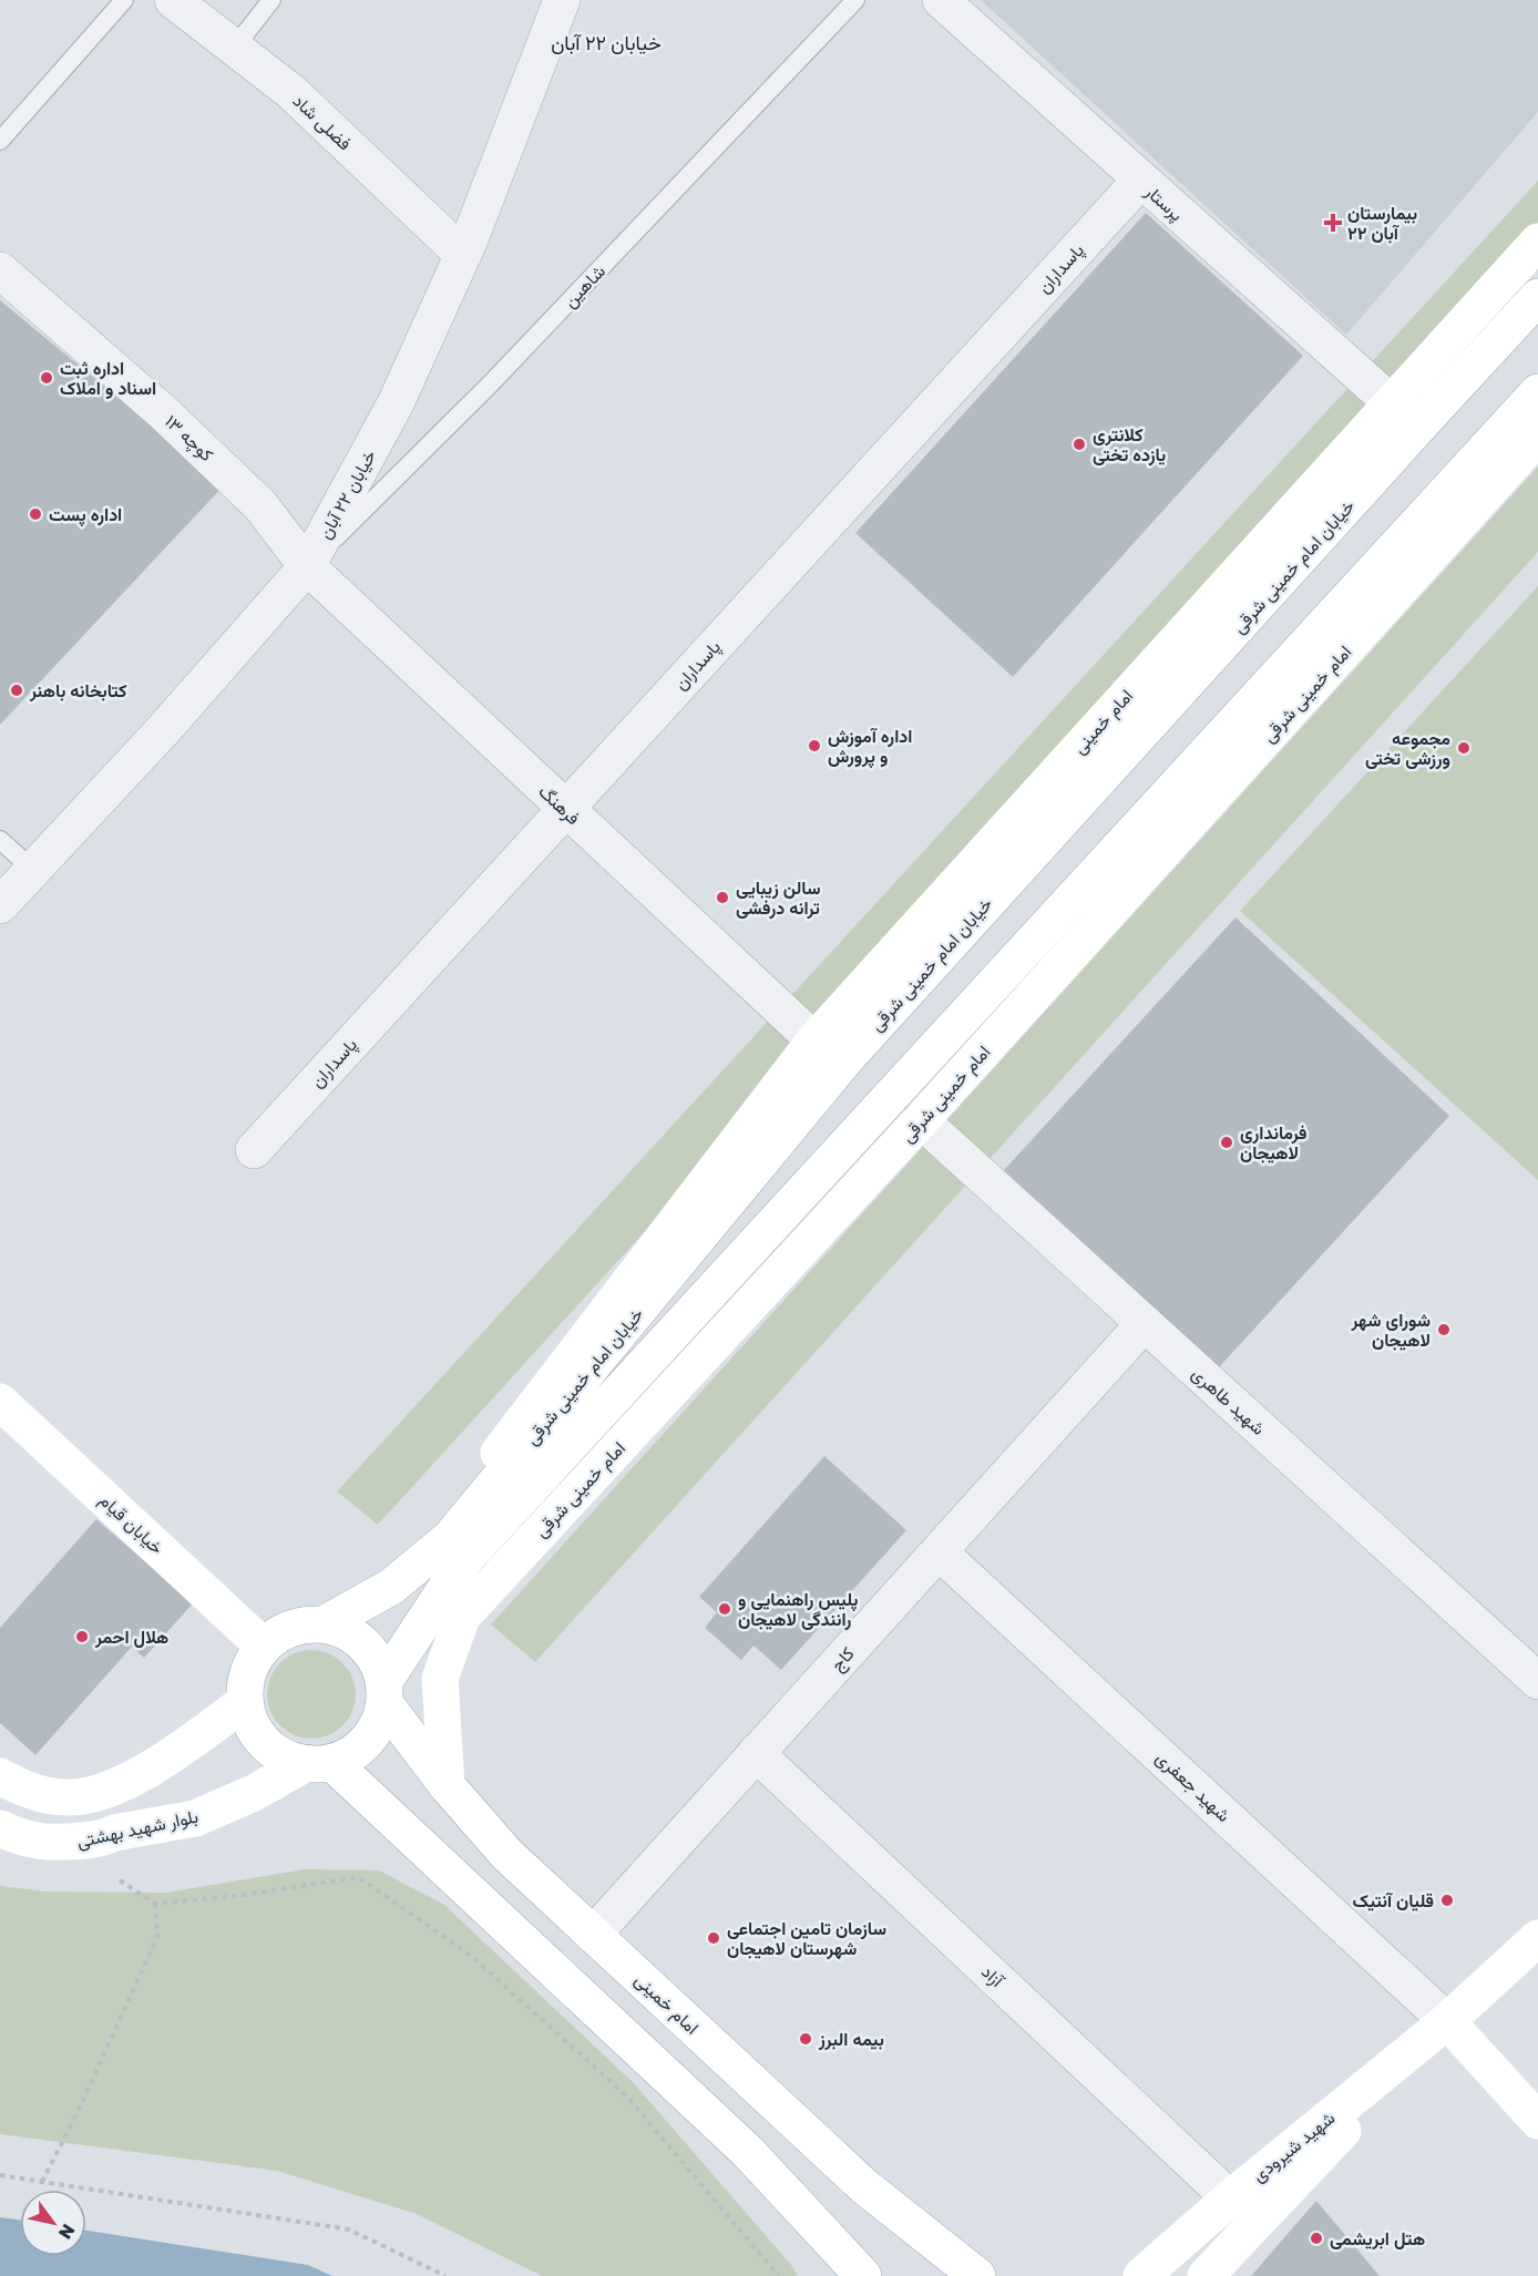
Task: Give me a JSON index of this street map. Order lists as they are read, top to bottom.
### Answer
{
  "streets": {
    "main road": [
      "خیابان امام خمینی شرقی",
      "امام خمینی شرقی",
      "امام خمینی",
      "خیابان قیام",
      "بلوار شهید بهشتی",
      "شهید شیرودی"
    ],
    "street": [
      "فضلی شاد",
      "پرستار",
      "پاسداران",
      "کوچه ۱۳",
      "خیابان ۲۲ آبان",
      "فرهنگ",
      "شهید طاهری",
      "کاج",
      "شهید جعفری",
      "آزاد"
    ],
    "lane": ["شاهین"]
  },
  "crossings": [
    ["فضلی شاد", "خیابان ۲۲ آبان"],
    ["پرستار", "پاسداران"],
    ["پرستار", "امام خمینی"],
    ["پاسداران", "فرهنگ"],
    ["شاهین", "کوچه ۱۳"],
    ["شاهین", "خیابان ۲۲ آبان"],
    ["شاهین", "فرهنگ"],
    ["کوچه ۱۳", "خیابان ۲۲ آبان"],
    ["کوچه ۱۳", "فرهنگ"],
    ["خیابان ۲۲ آبان", "فرهنگ"],
    ["خیابان امام خمینی شرقی", "امام خمینی"],
    ["خیابان امام خمینی شرقی", "خیابان قیام"],
    ["خیابان امام خمینی شرقی", "بلوار شهید بهشتی"],
    ["امام خمینی شرقی", "امام خمینی"],
    ["امام خمینی شرقی", "شهید طاهری"],
    ["امام خمینی", "فرهنگ"],
    ["امام خمینی", "خیابان قیام"],
    ["امام خمینی", "کاج"],
    ["امام خمینی", "بلوار شهید بهشتی"],
    ["شهید طاهری", "کاج"],
    ["خیابان قیام", "بلوار شهید بهشتی"],
    ["کاج", "شهید جعفری"],
    ["کاج", "آزاد"],
    ["شهید جعفری", "شهید شیرودی"],
    ["آزاد", "شهید شیرودی"]
  ],
  "districts": ["خیابان ۲۲ آبان"],
  "places": {
    "health": ["بیمارستان ۲۲ آبان"],
    "other": [
      "اداره ثبت اسناد و املاک",
      "کلانتری یازده تختی",
      "اداره پست",
      "کتابخانه باهنر",
      "اداره آموزش و پرورش",
      "مجموعه ورزشی تختی",
      "سالن زیبایی ترانه درفشی",
      "فرمانداری لاهیجان",
      "شورای شهر لاهیجان",
      "پلیس راهنمایی و رانندگی لاهیجان",
      "هلال احمر",
      "قلیان آنتیک",
      "سازمان تامین اجتماعی شهرستان لاهیجان",
      "بیمه البرز",
      "هتل ابریشمی"
    ]
  },
  "north": "bottom right"
}
